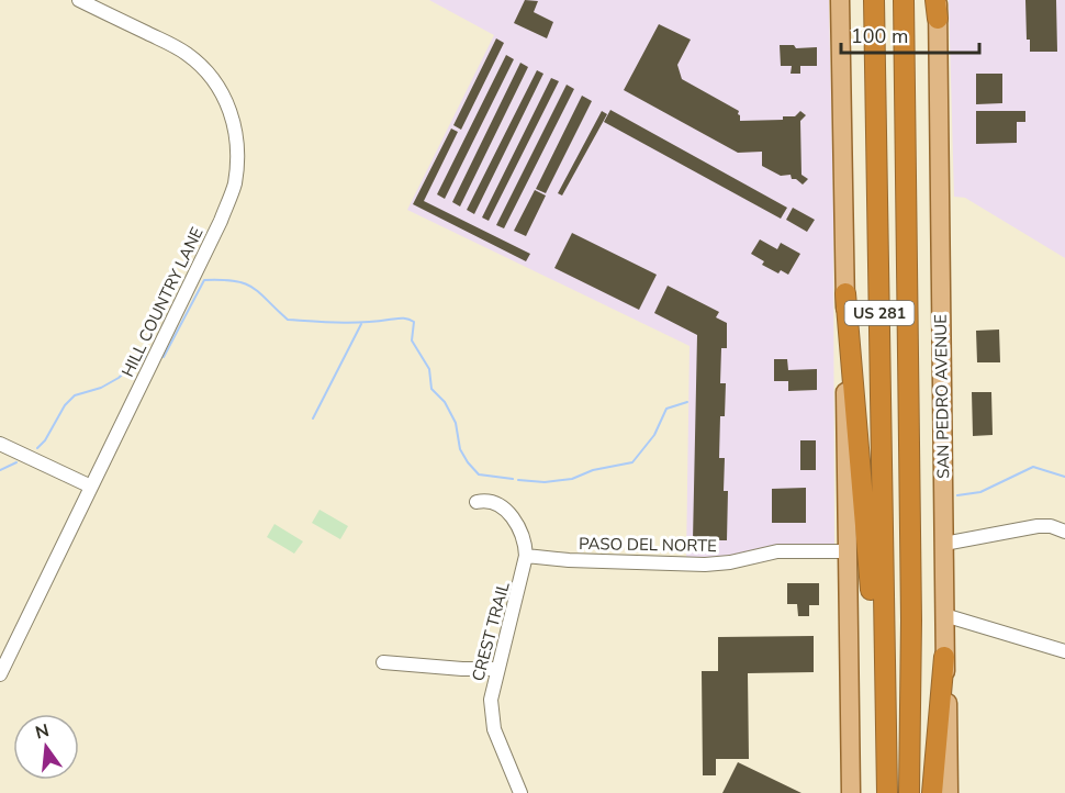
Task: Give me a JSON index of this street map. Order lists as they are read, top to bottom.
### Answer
{
  "streets": {
    "highway": ["US 281"],
    "main road": ["SAN PEDRO AVENUE"],
    "street": ["HILL COUNTRY LANE", "PASO DEL NORTE", "CREST TRAIL"]
  },
  "crossings": [
    ["PASO DEL NORTE", "CREST TRAIL"]
  ],
  "scale_bar": "100 m",
  "north": "top"
}
